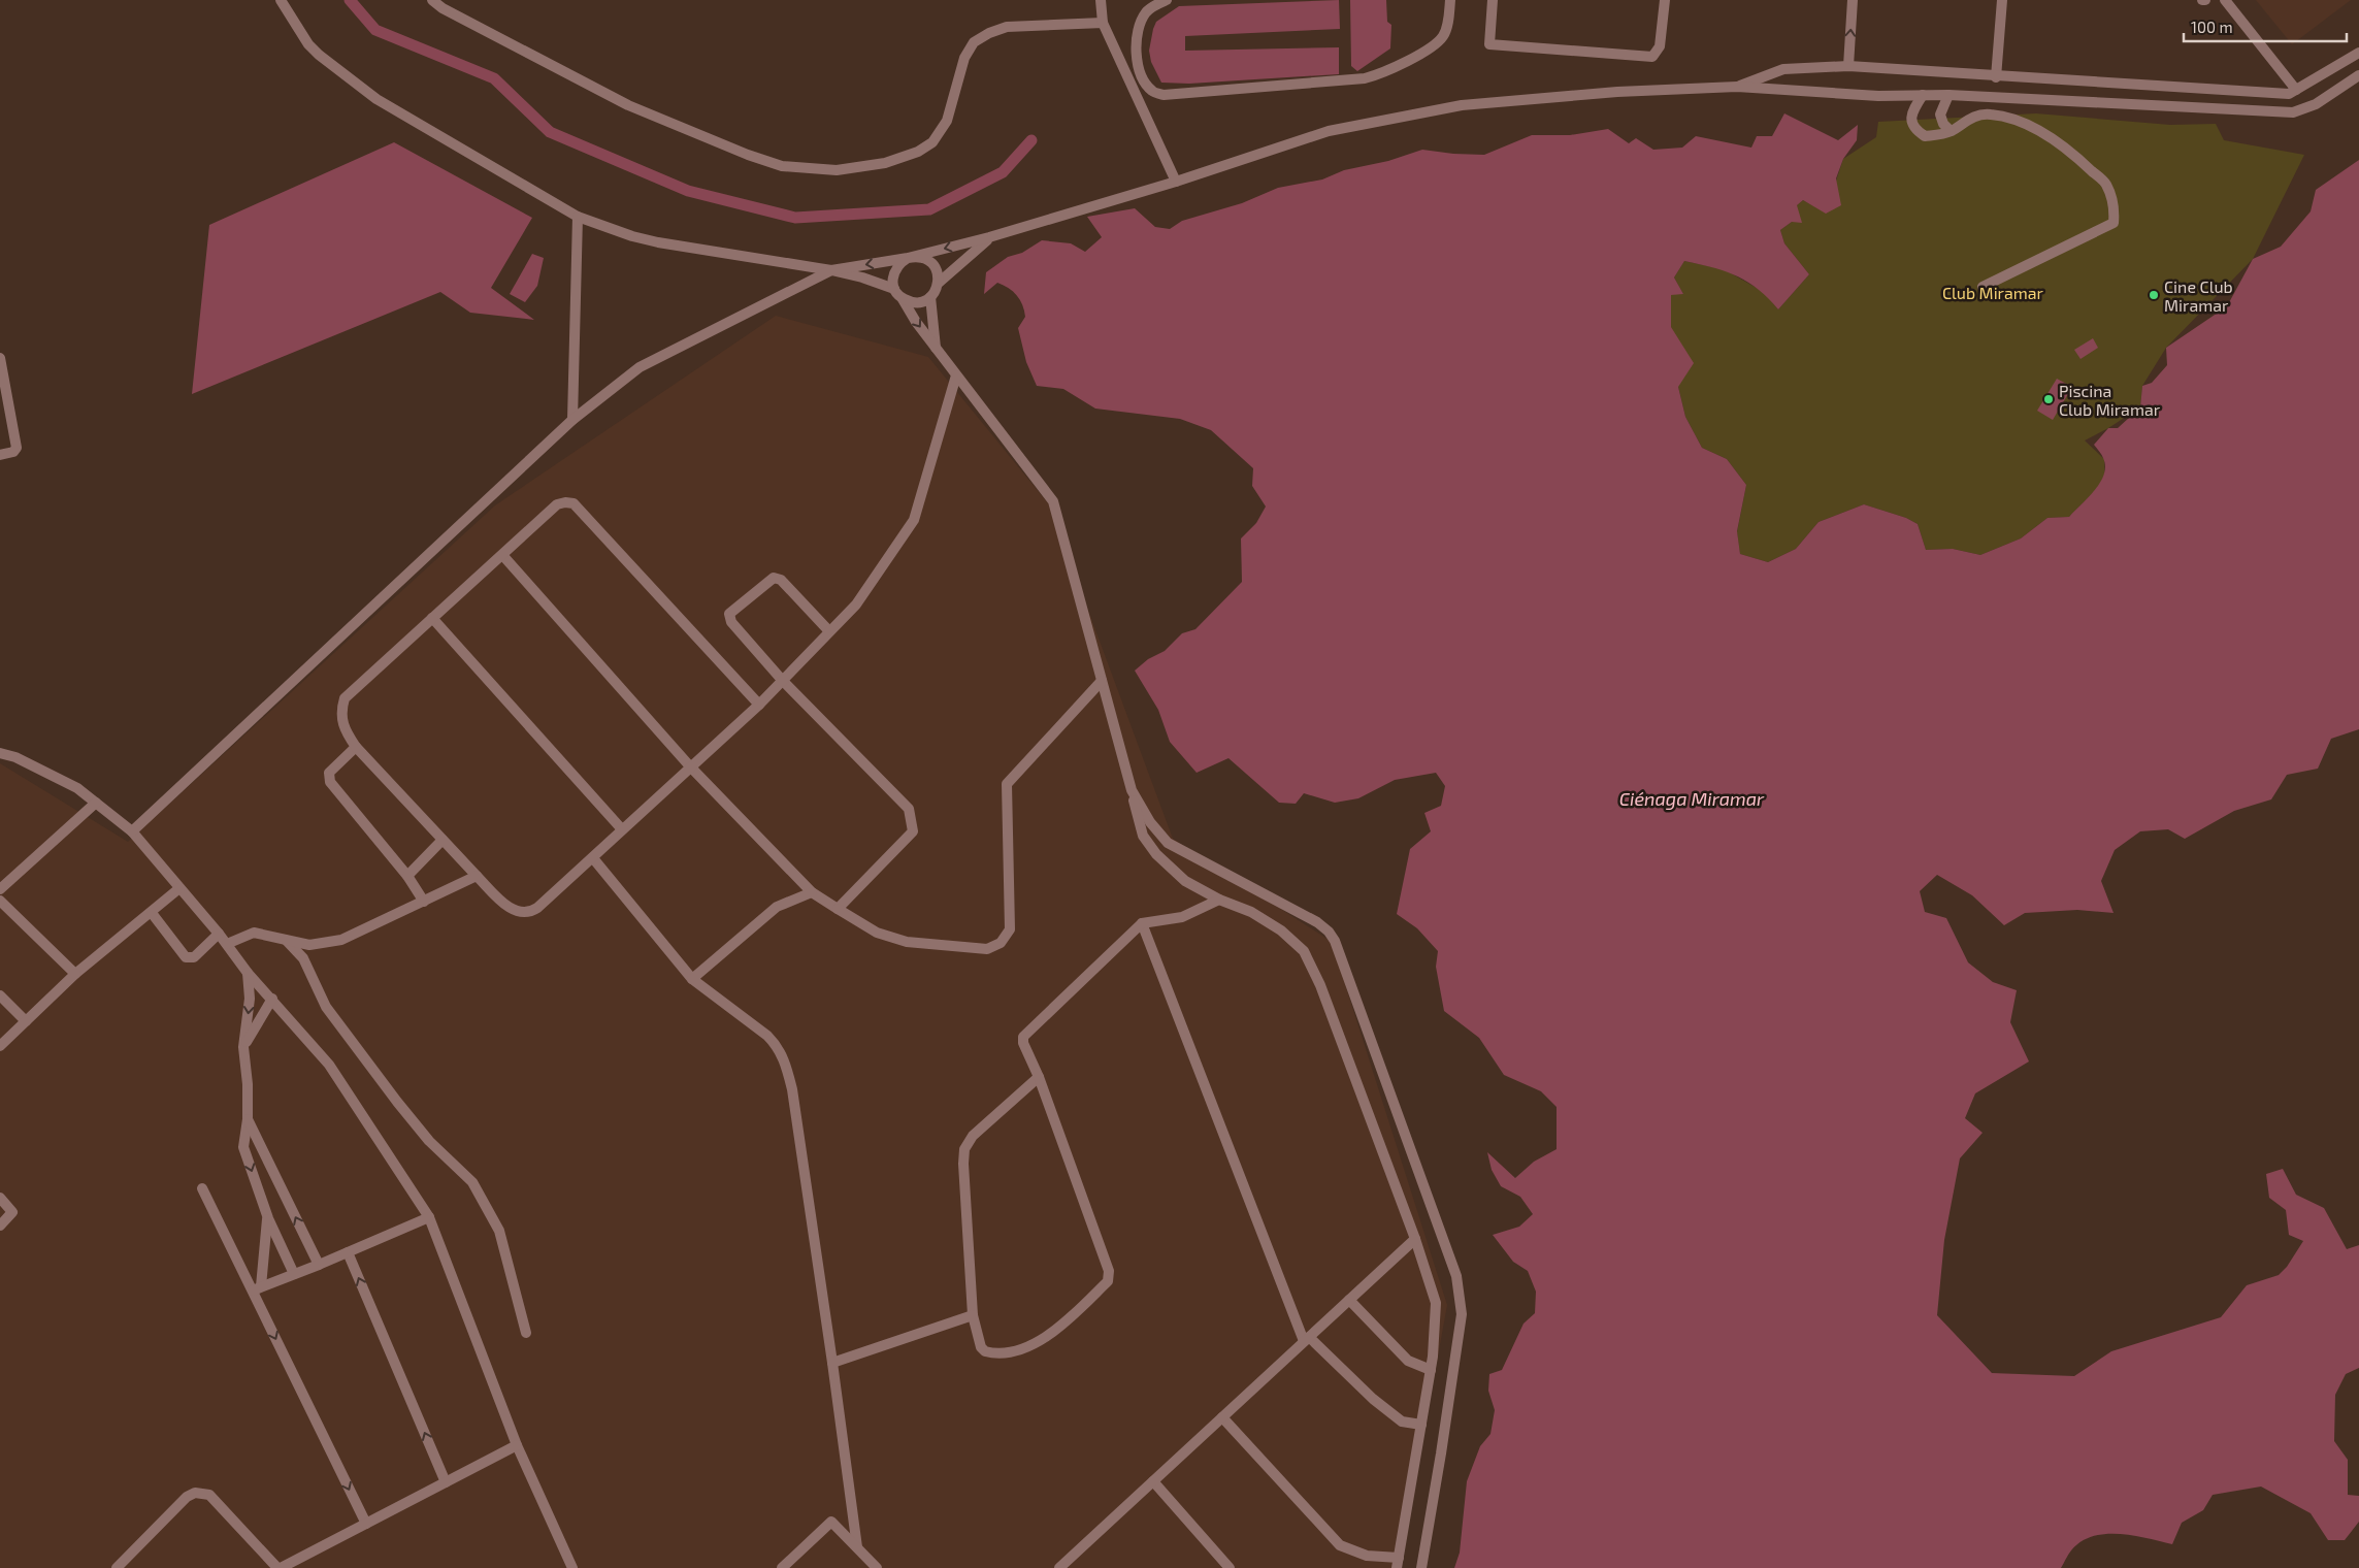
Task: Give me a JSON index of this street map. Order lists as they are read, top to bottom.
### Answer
{
  "water": ["Ciénaga Miramar"],
  "parks": ["Club Miramar"],
  "places": ["Cine Club Miramar", "Piscina Club Miramar"],
  "scale_bar": "100 m"
}
